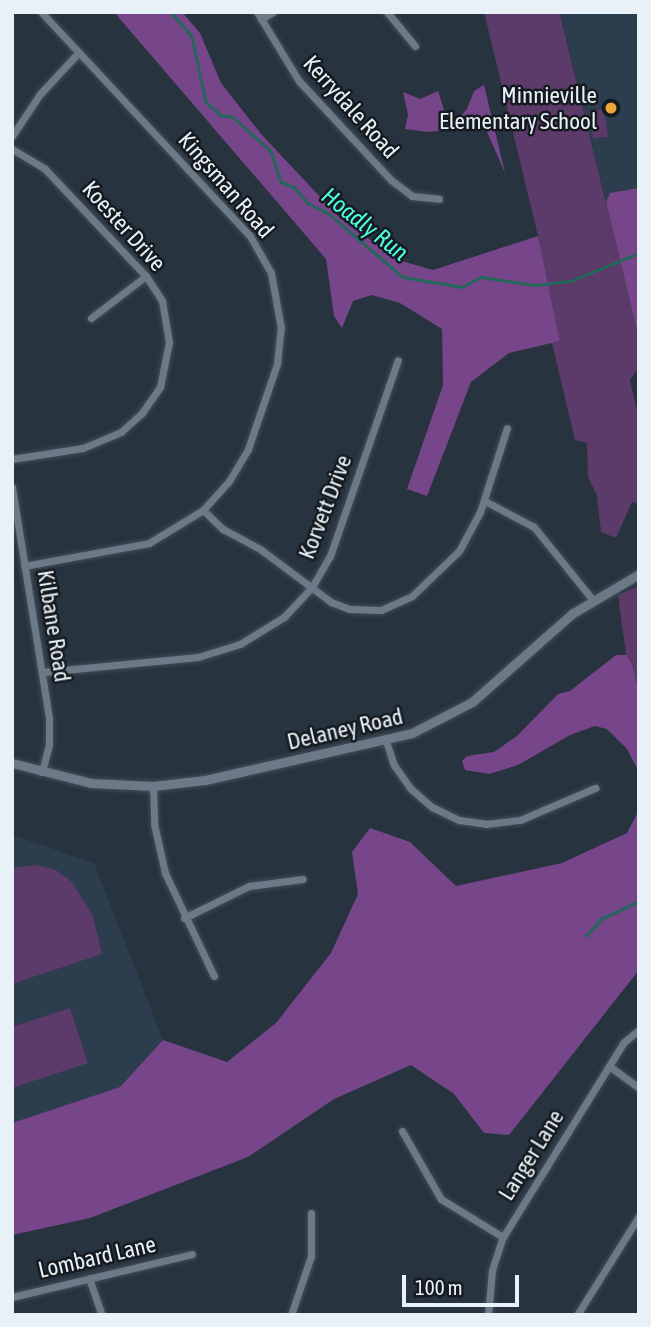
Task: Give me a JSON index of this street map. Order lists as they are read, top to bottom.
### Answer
{
  "streets": {
    "street": [
      "Kerrydale Road",
      "Kingsman Road",
      "Koester Drive",
      "Korvett Drive",
      "Kilbane Road",
      "Delaney Road",
      "Langer Lane",
      "Lombard Lane"
    ]
  },
  "crossings": [
    ["Kingsman Road", "Kilbane Road"],
    ["Korvett Drive", "Kilbane Road"],
    ["Kilbane Road", "Delaney Road"]
  ],
  "water": ["Hoadly Run"],
  "places": ["Minnieville Elementary School"],
  "scale_bar": "100 m"
}
